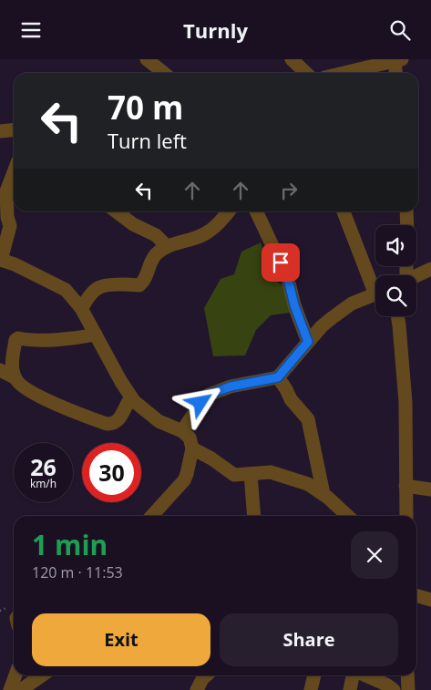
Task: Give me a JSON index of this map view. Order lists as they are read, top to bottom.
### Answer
{
  "page": {
    "header": "Turnly",
    "turn": ["70 m", "Turn left"],
    "speed": "26 km/h",
    "limit": "30",
    "heading": ["1 min", "120 m · 11:53"],
    "buttons": ["Exit", "Share"]
  }
}
